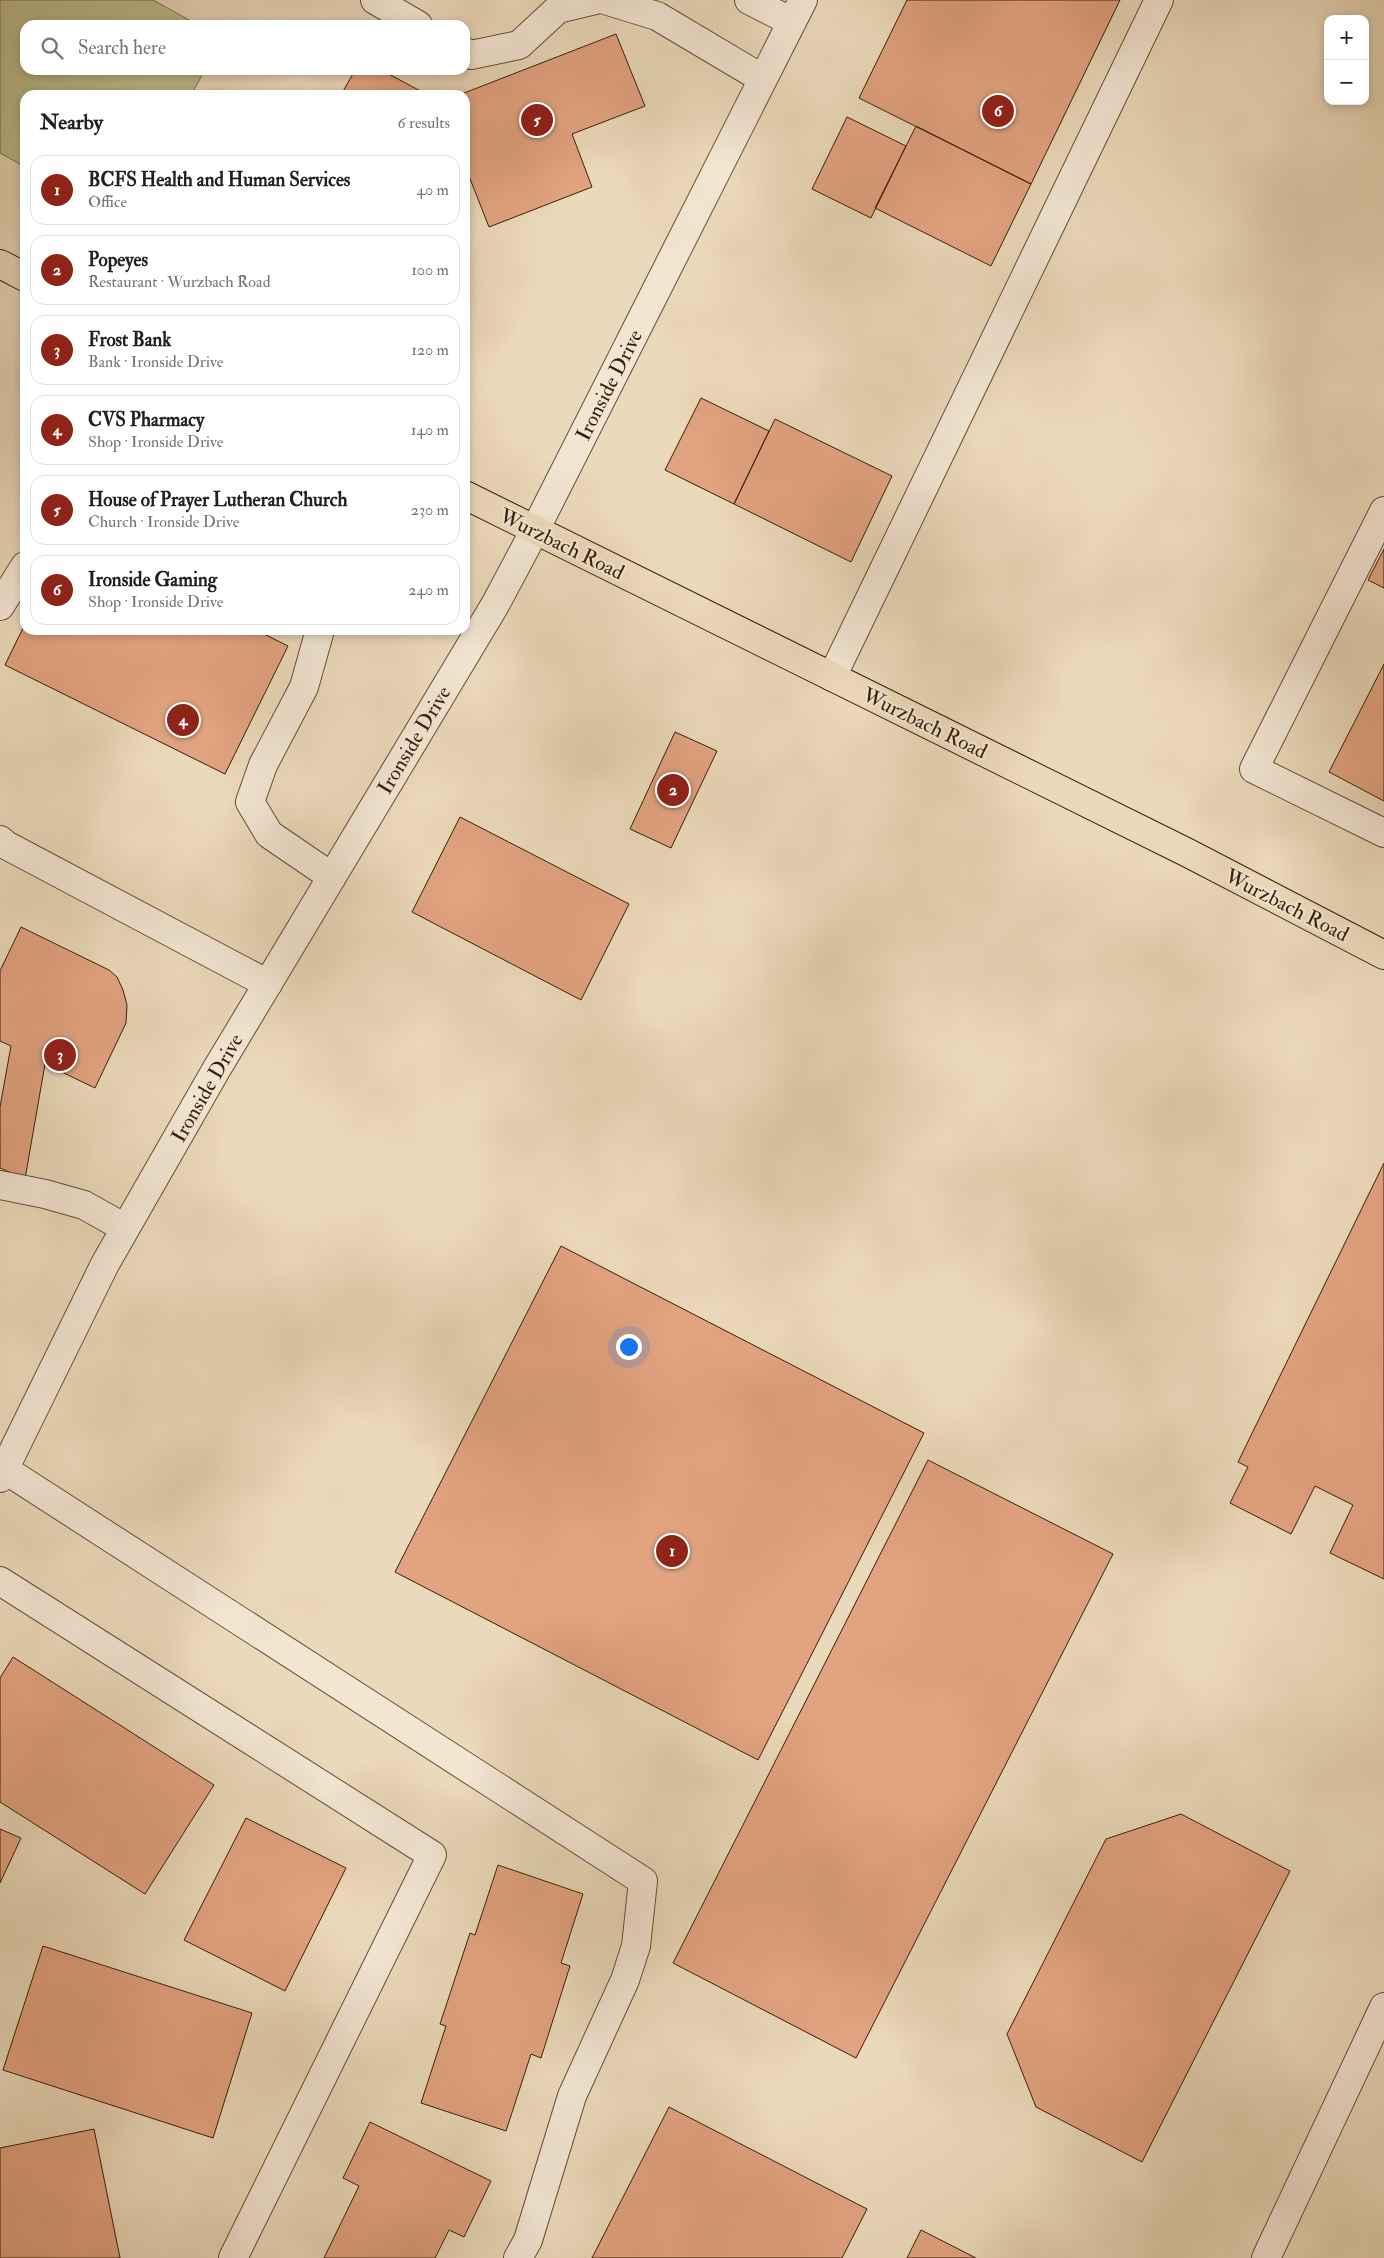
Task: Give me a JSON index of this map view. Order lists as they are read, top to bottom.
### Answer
{
  "streets": {
    "main road": ["Wurzbach Road"],
    "street": ["Ironside Drive"]
  },
  "crossings": [
    ["Ironside Drive", "Wurzbach Road"]
  ],
  "page": {
    "map_buttons": ["+", "−"],
    "search": "Search here",
    "heading": ["Nearby", "6 results"],
    "pins": [
      "6",
      "5",
      "4",
      "2",
      "3",
      "1"
    ],
    "list": [
      {
        "mark": "1",
        "name": "BCFS Health and Human Services",
        "note": "Office",
        "value": "40 m"
      },
      {
        "mark": "2",
        "name": "Popeyes",
        "note": "Restaurant · Wurzbach Road",
        "value": "100 m"
      },
      {
        "mark": "3",
        "name": "Frost Bank",
        "note": "Bank · Ironside Drive",
        "value": "120 m"
      },
      {
        "mark": "4",
        "name": "CVS Pharmacy",
        "note": "Shop · Ironside Drive",
        "value": "140 m"
      },
      {
        "mark": "5",
        "name": "House of Prayer Lutheran Church",
        "note": "Church · Ironside Drive",
        "value": "230 m"
      },
      {
        "mark": "6",
        "name": "Ironside Gaming",
        "note": "Shop · Ironside Drive",
        "value": "240 m"
      }
    ]
  }
}
